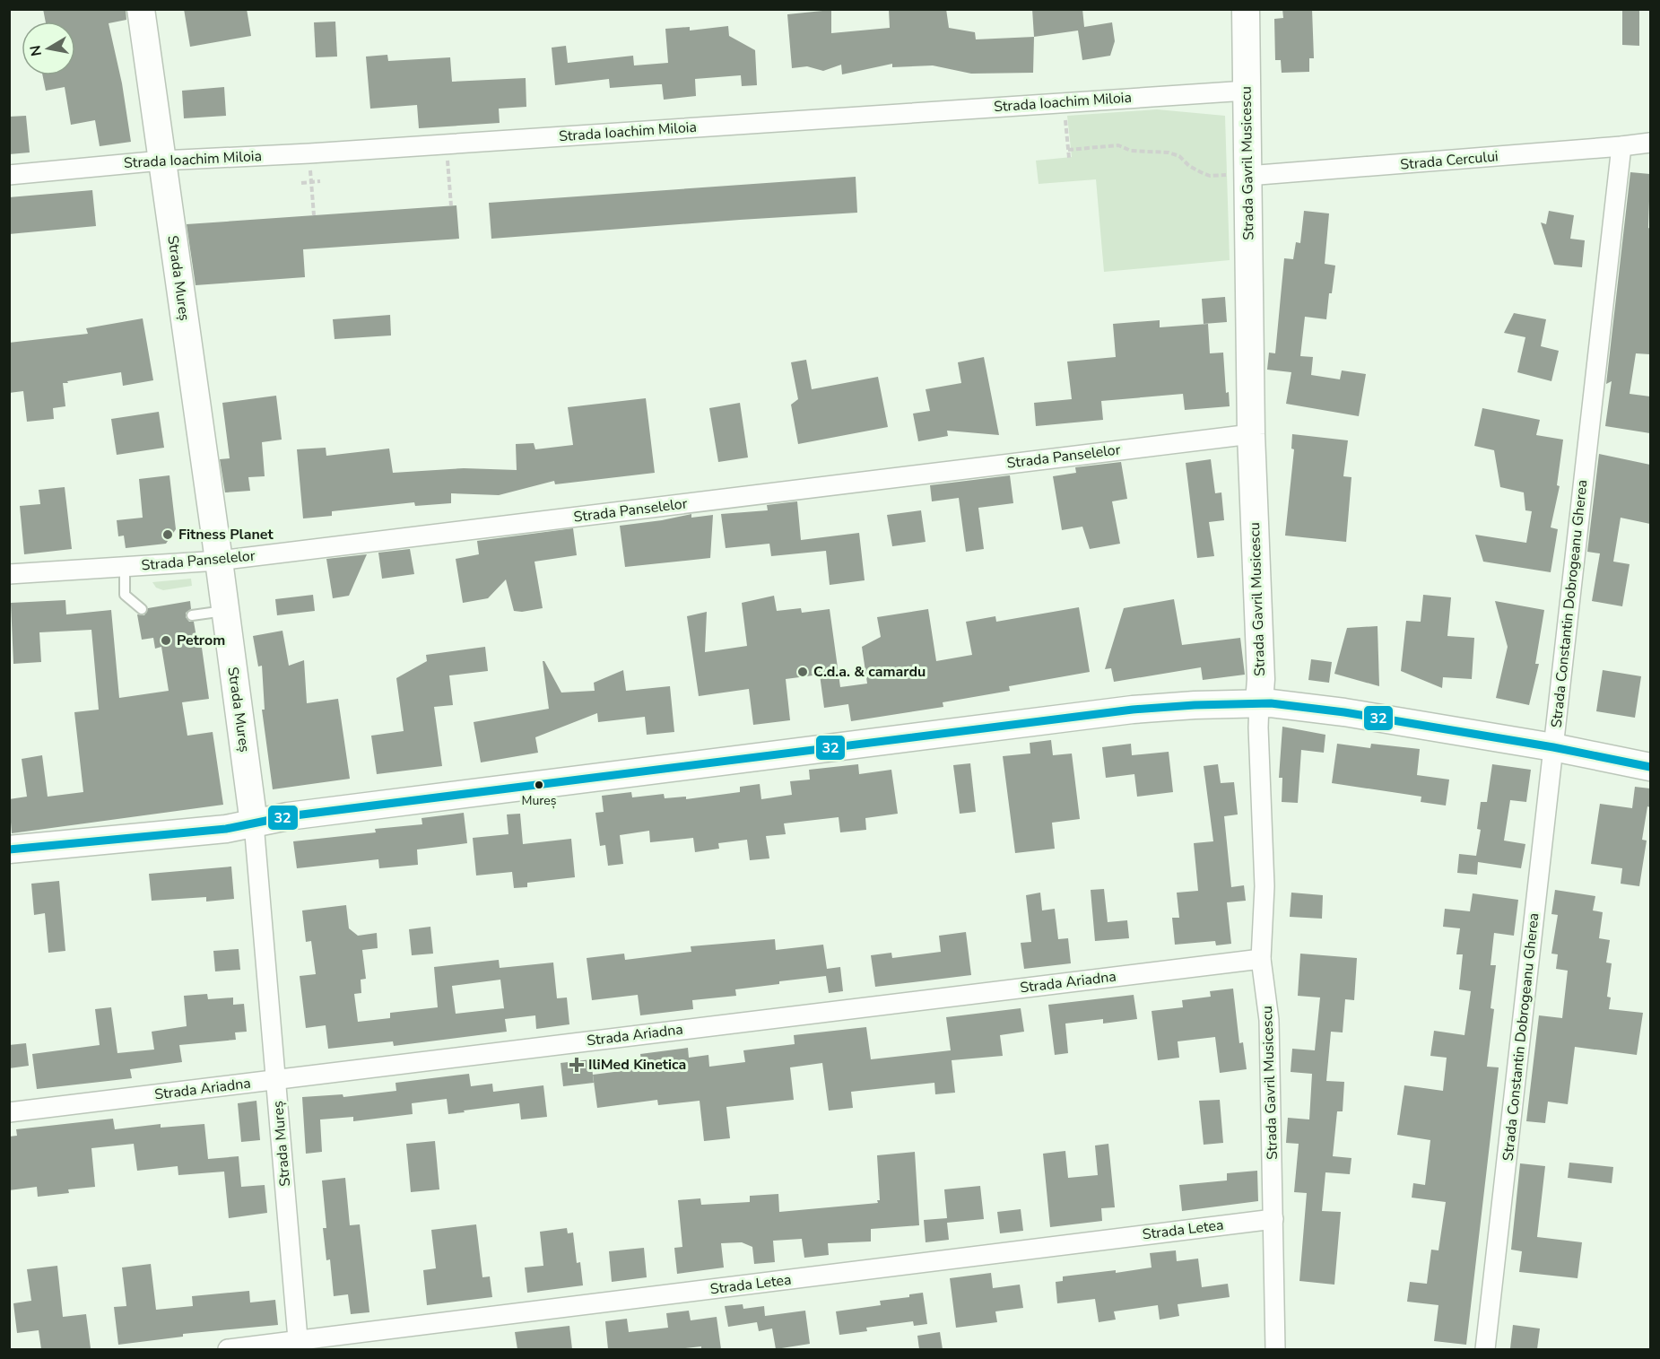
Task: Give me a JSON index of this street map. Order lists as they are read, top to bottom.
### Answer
{
  "streets": {
    "main road": ["Strada Gavril Musicescu", "Strada Mureș"],
    "street": [
      "Strada Ioachim Miloia",
      "Strada Cercului",
      "Strada Panselelor",
      "Strada Constantin Dobrogeanu Gherea",
      "Strada Ariadna",
      "Strada Letea"
    ]
  },
  "crossings": [
    ["Strada Ioachim Miloia", "Strada Gavril Musicescu"],
    ["Strada Ioachim Miloia", "Strada Mureș"],
    ["Strada Cercului", "Strada Gavril Musicescu"],
    ["Strada Cercului", "Strada Constantin Dobrogeanu Gherea"],
    ["Strada Gavril Musicescu", "Strada Panselelor"],
    ["Strada Gavril Musicescu", "Strada Ariadna"],
    ["Strada Gavril Musicescu", "Strada Letea"],
    ["Strada Mureș", "Strada Panselelor"],
    ["Strada Mureș", "Strada Ariadna"],
    ["Strada Mureș", "Strada Letea"]
  ],
  "places": {
    "other": [
      "Fitness Planet",
      "Petrom",
      "C.d.a. & camardu",
      "Mureș"
    ],
    "health": ["IliMed Kinetica"]
  },
  "lines": ["transit line 32"],
  "north": "left"
}
